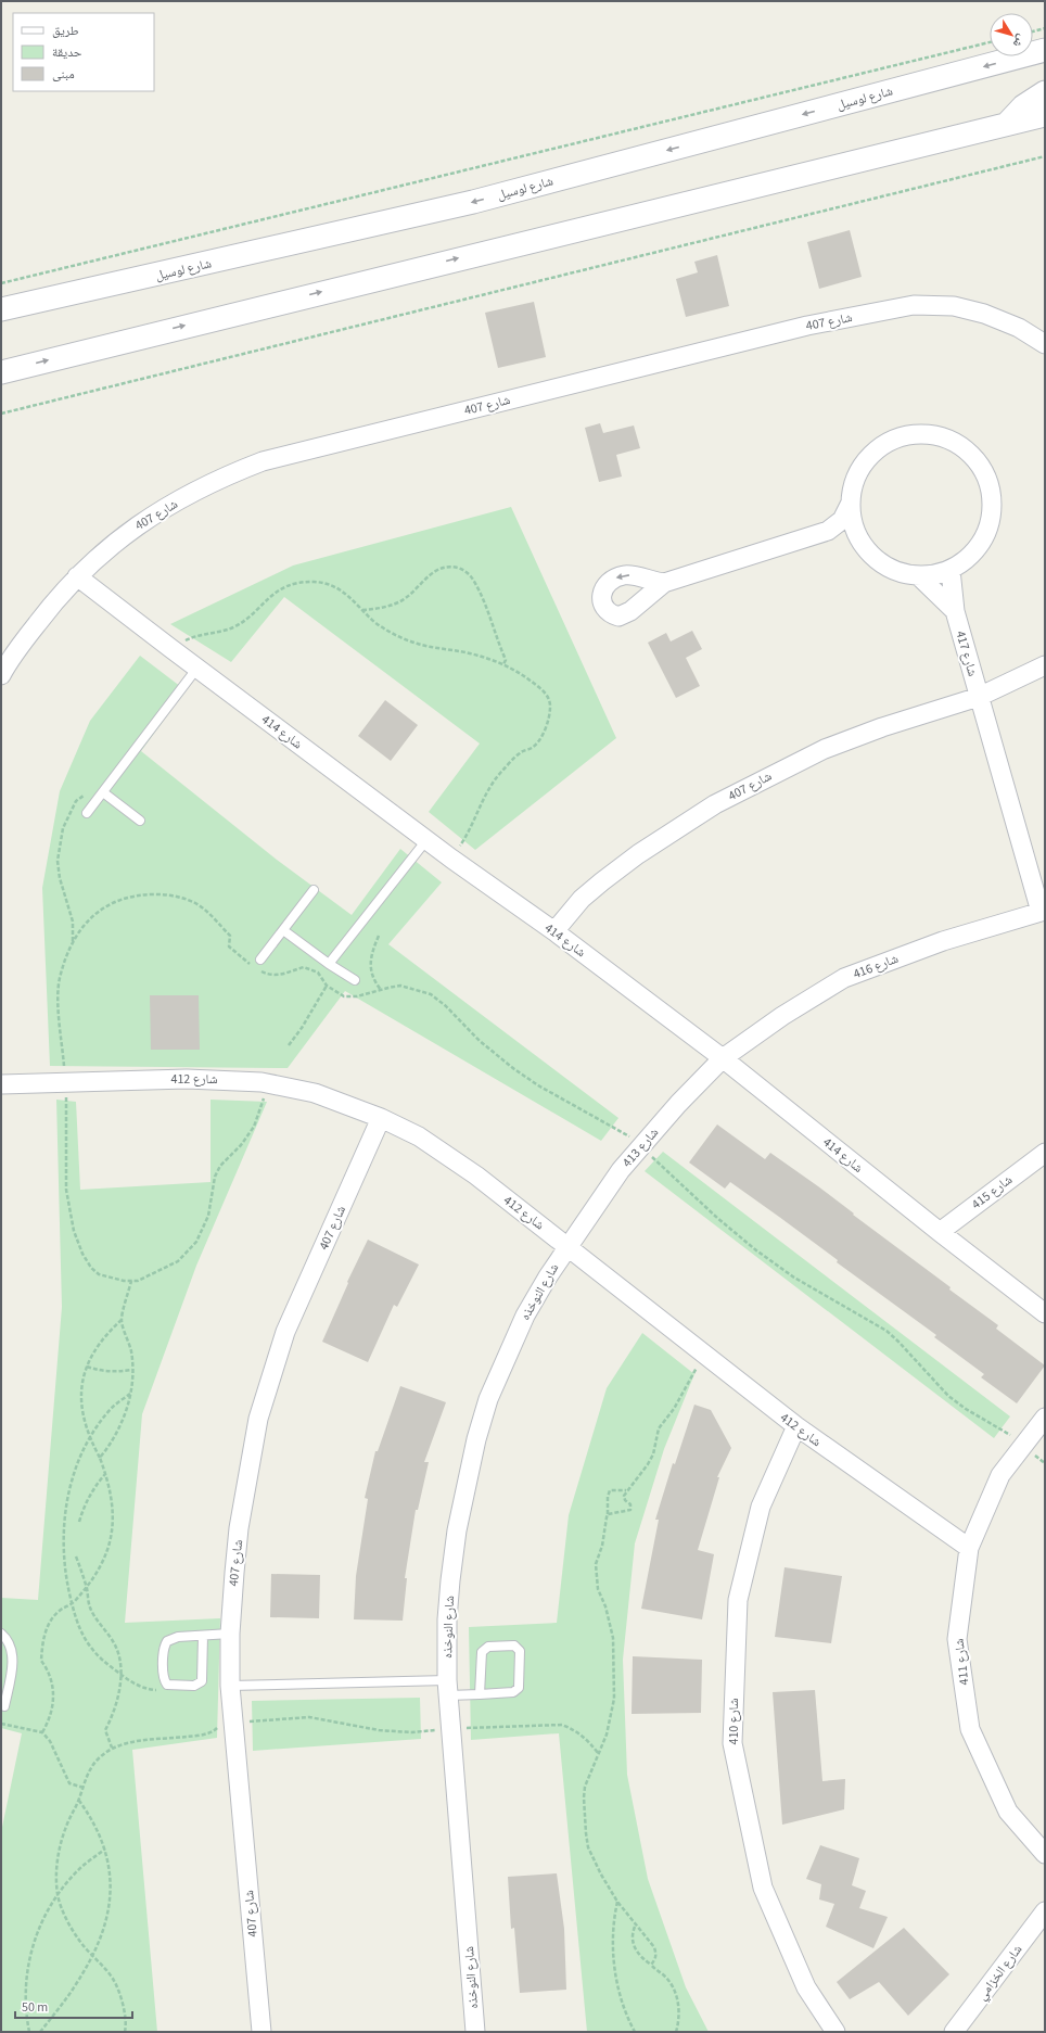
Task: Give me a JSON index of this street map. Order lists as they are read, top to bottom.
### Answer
{
  "streets": {
    "street": [
      "شارع لوسيل",
      "شارع 407",
      "شارع 417",
      "شارع 414",
      "شارع 416",
      "شارع 412",
      "شارع 413",
      "شارع 415",
      "شارع النوخذه",
      "شارع 411",
      "شارع 410",
      "شارع الخزامي"
    ]
  },
  "crossings": [
    ["شارع 407", "شارع 417"],
    ["شارع 407", "شارع 414"],
    ["شارع 407", "شارع 412"],
    ["شارع 414", "شارع 416"],
    ["شارع 414", "شارع 413"],
    ["شارع 414", "شارع 415"],
    ["شارع 416", "شارع 413"],
    ["شارع 412", "شارع 413"],
    ["شارع 412", "شارع النوخذه"],
    ["شارع 412", "شارع 411"],
    ["شارع 412", "شارع 410"],
    ["شارع 413", "شارع النوخذه"]
  ],
  "legend": ["طريق", "حديقة", "مبنى"],
  "scale_bar": "50 m",
  "north": "bottom right"
}
